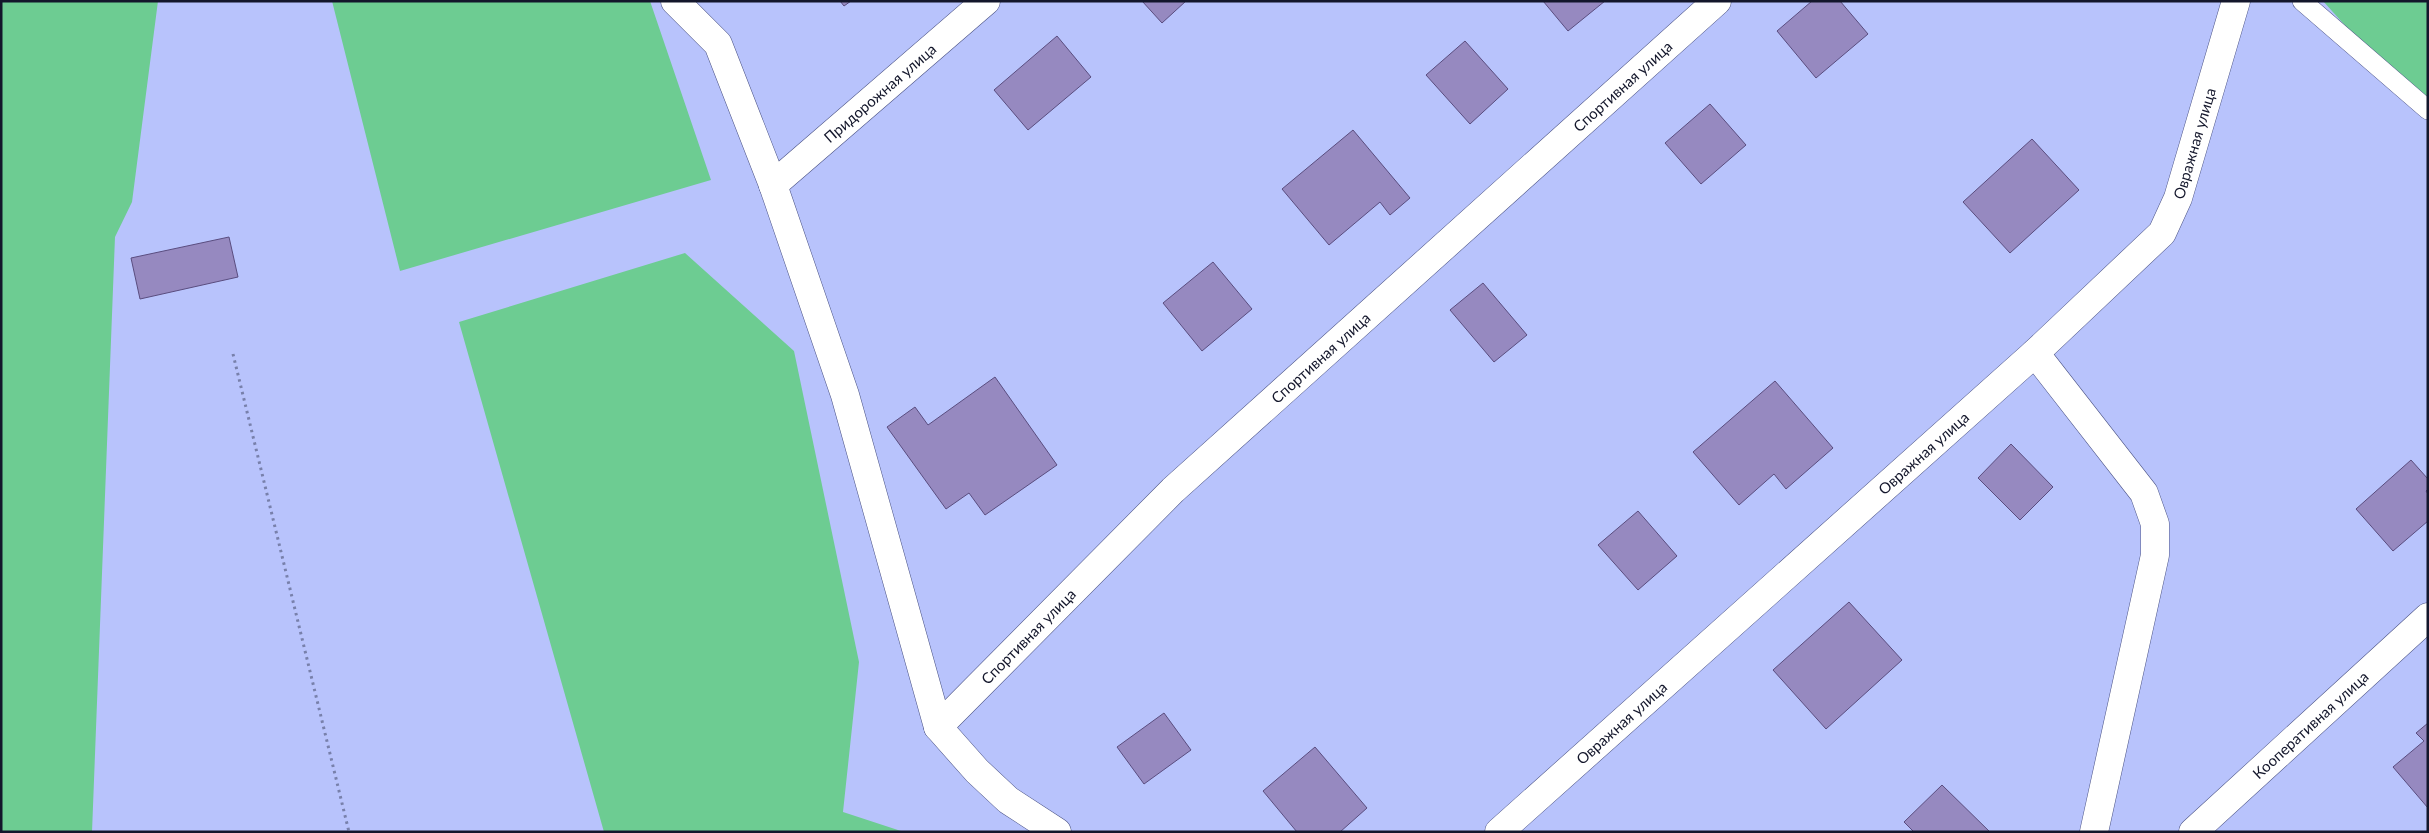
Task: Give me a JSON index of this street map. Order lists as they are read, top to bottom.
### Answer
{
  "streets": {
    "street": [
      "Спортивная улица",
      "Придорожная улица",
      "Овражная улица",
      "Кооперативная улица"
    ]
  }
}
